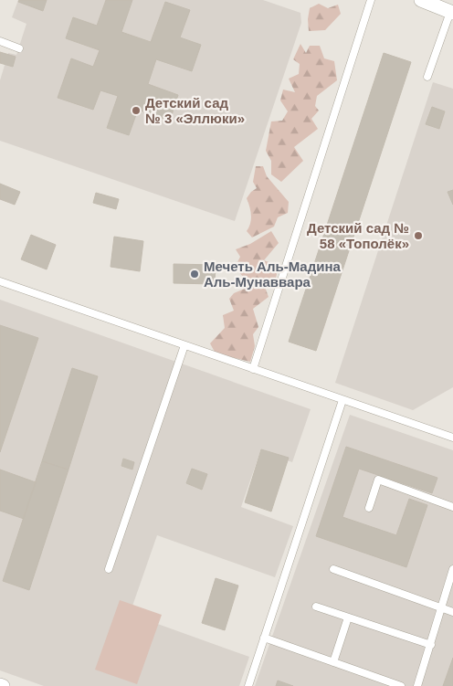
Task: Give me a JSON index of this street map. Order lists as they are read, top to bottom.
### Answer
{
  "places": ["Детский сад № 3 «Эллюки»", "Детский сад № 58 «Тополёк»", "Мечеть Аль-Мадина Аль-Мунаввара"]
}
